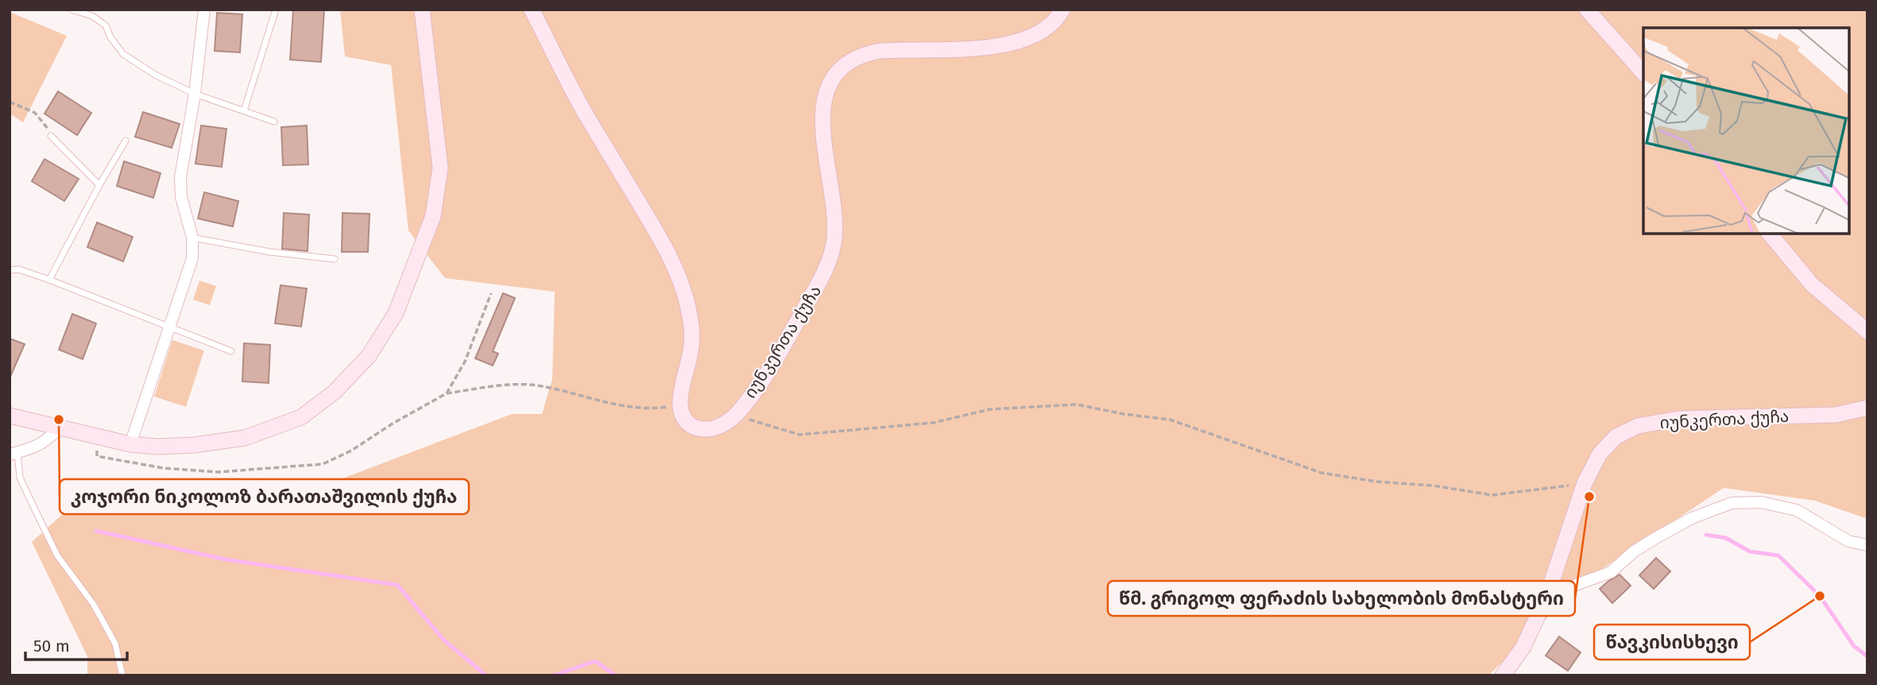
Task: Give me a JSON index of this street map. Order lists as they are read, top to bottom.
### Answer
{
  "streets": {
    "main road": ["იუნკერთა ქუჩა"]
  },
  "places": ["კოჯორი ნიკოლოზ ბარათაშვილის ქუჩა", "წმ. გრიგოლ ფერაძის სახელობის მონასტერი", "წავკისისხევი"],
  "scale_bar": "50 m"
}
